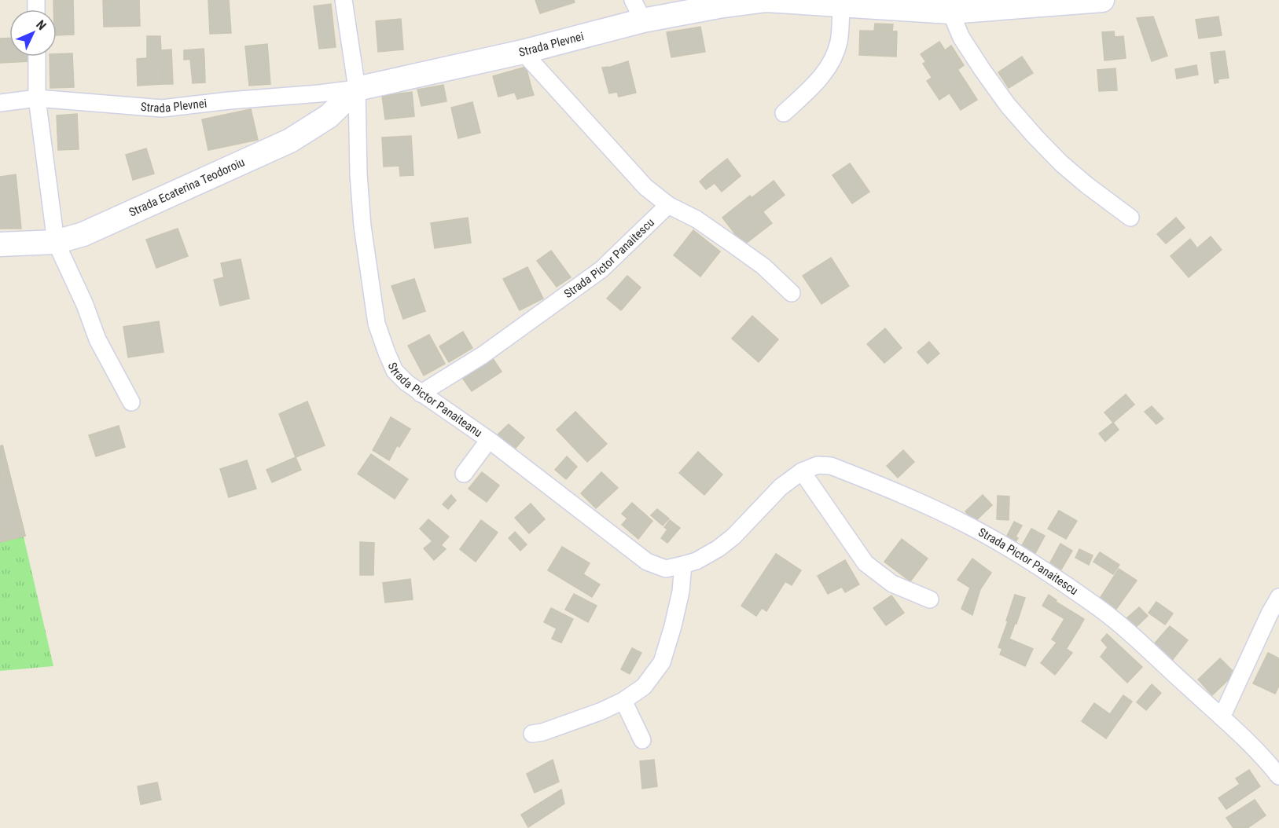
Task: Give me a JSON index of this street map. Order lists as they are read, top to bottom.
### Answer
{
  "streets": {
    "street": [
      "Strada Plevnei",
      "Strada Ecaterina Teodoroiu",
      "Strada Pictor Panaitescu",
      "Strada Pictor Panaiteanu"
    ]
  },
  "crossings": [
    ["Strada Plevnei", "Strada Ecaterina Teodoroiu"],
    ["Strada Plevnei", "Strada Pictor Panaiteanu"],
    ["Strada Ecaterina Teodoroiu", "Strada Pictor Panaiteanu"],
    ["Strada Pictor Panaitescu", "Strada Pictor Panaiteanu"]
  ],
  "north": "top right"
}
